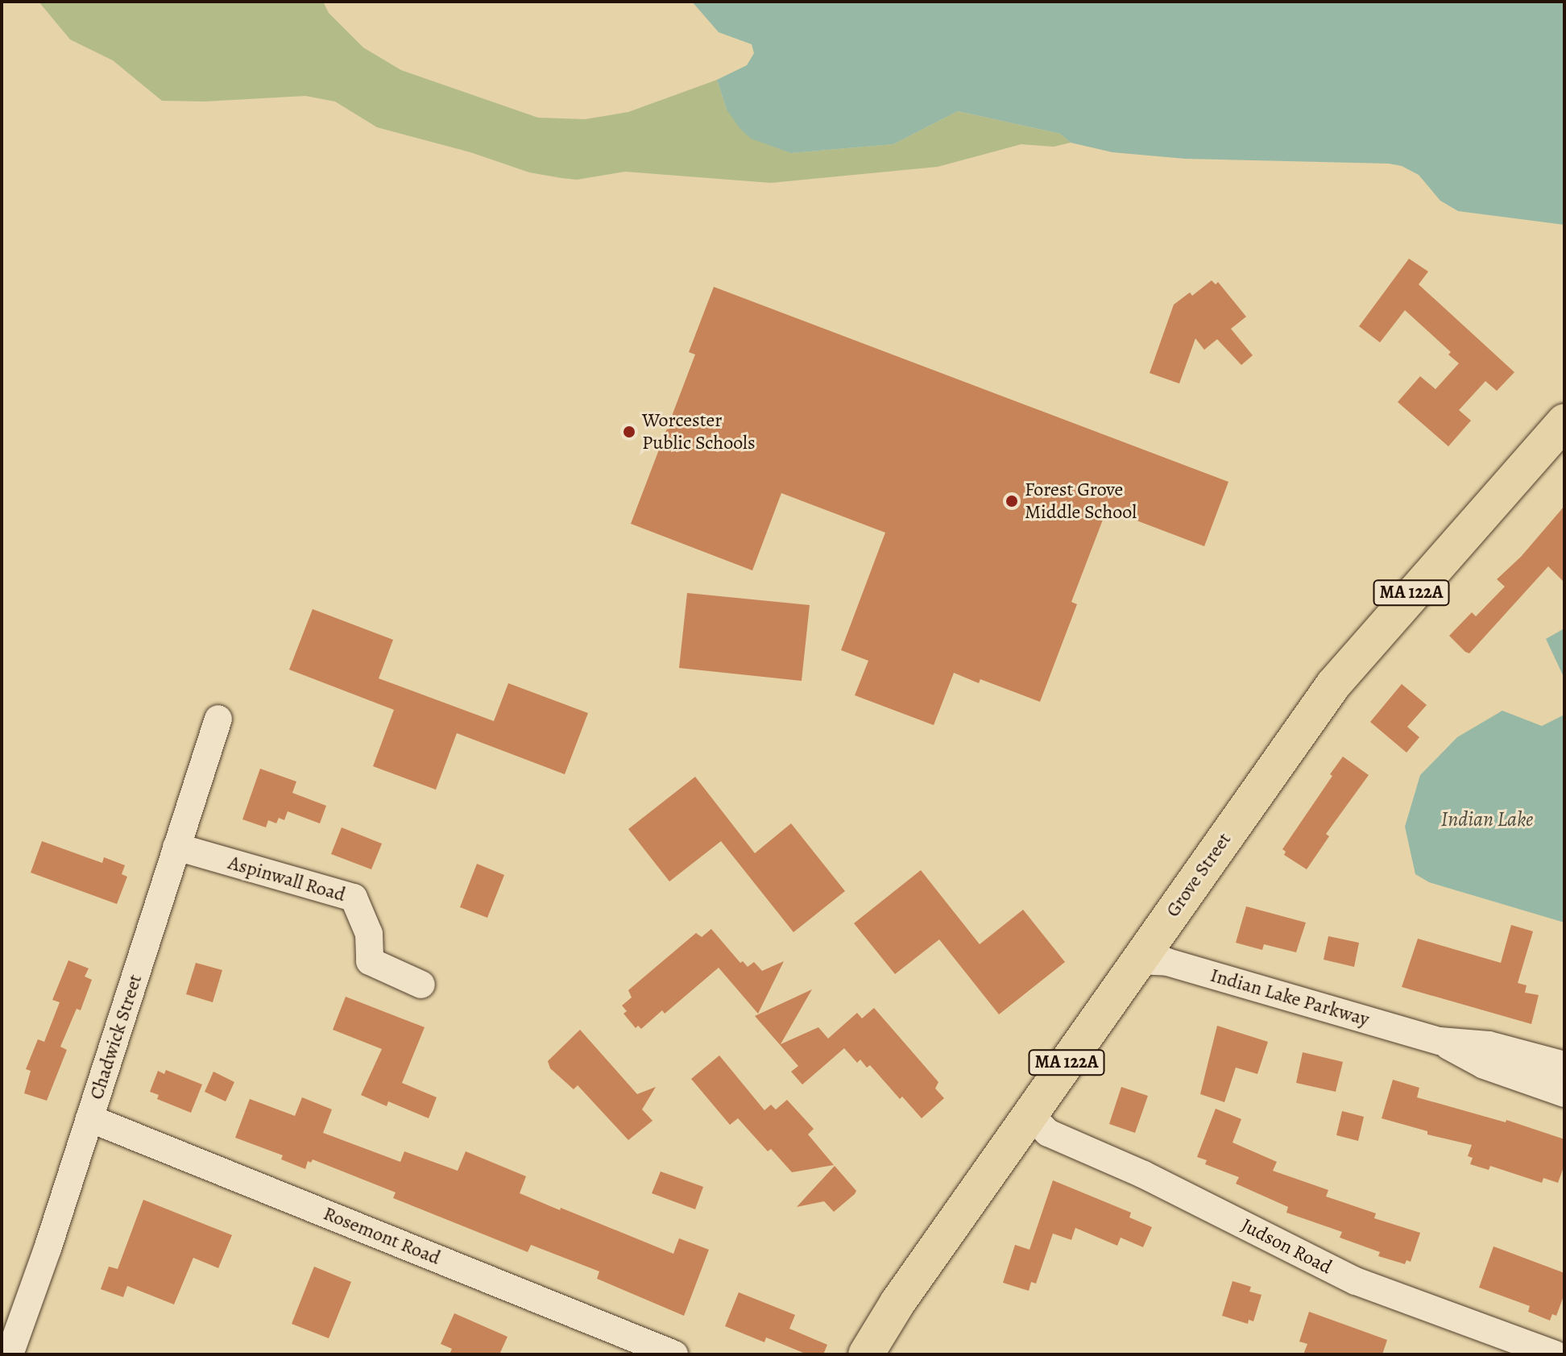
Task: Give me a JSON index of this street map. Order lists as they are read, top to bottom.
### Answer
{
  "streets": {
    "main road": ["MA 122A", "Grove Street"],
    "street": [
      "Aspinwall Road",
      "Indian Lake Parkway",
      "Chadwick Street",
      "Rosemont Road",
      "Judson Road"
    ]
  },
  "crossings": [
    ["Grove Street", "Indian Lake Parkway"],
    ["Grove Street", "Judson Road"],
    ["Aspinwall Road", "Chadwick Street"],
    ["Chadwick Street", "Rosemont Road"]
  ],
  "water": ["Indian Lake"],
  "places": ["Worcester Public Schools", "Forest Grove Middle School"]
}
